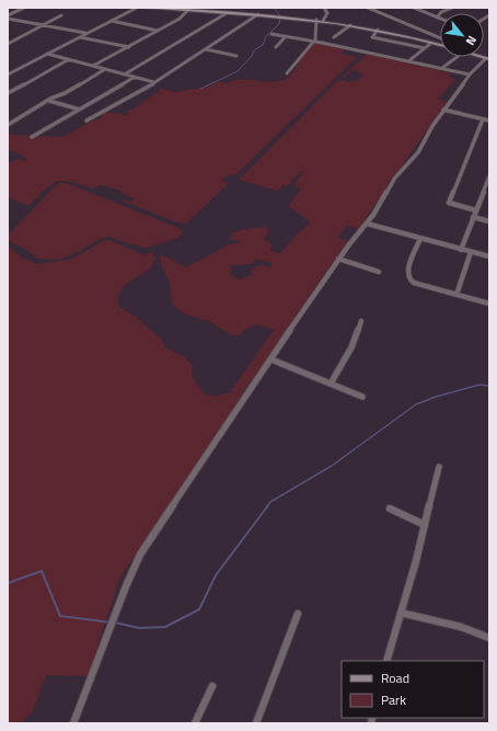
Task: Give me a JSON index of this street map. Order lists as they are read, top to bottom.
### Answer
{
  "legend": ["Road", "Park"],
  "north": "bottom right"
}
